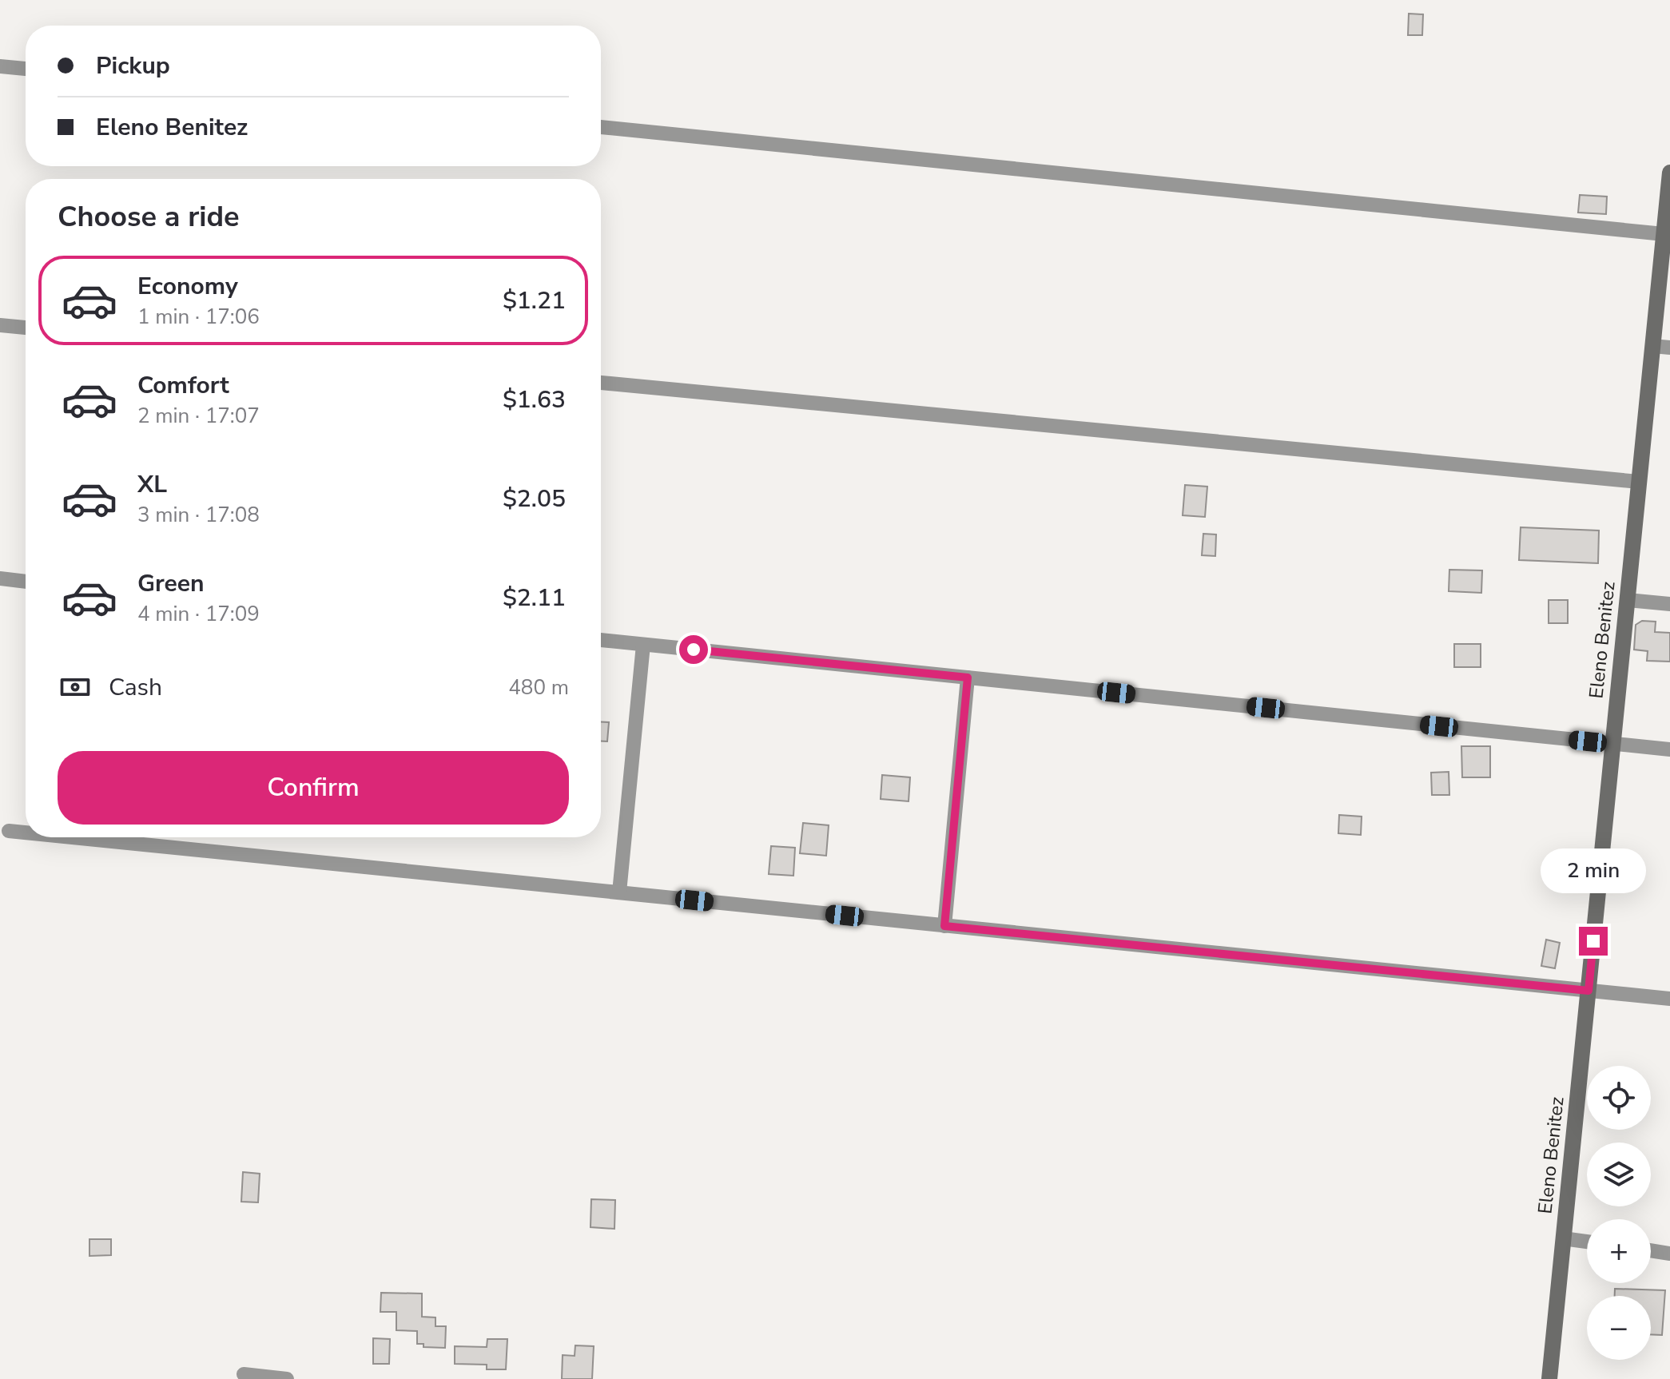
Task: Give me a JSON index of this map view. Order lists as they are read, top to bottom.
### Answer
{
  "streets": {
    "street": ["Eleno Benitez"]
  },
  "page": {
    "banner": ["Pickup", "Eleno Benitez"],
    "heading": "Choose a ride",
    "list": [
      {
        "name": "Economy",
        "note": "1 min · 17:06",
        "value": "$1.21"
      },
      {
        "name": "Comfort",
        "note": "2 min · 17:07",
        "value": "$1.63"
      },
      {
        "name": "XL",
        "note": "3 min · 17:08",
        "value": "$2.05"
      },
      {
        "name": "Green",
        "note": "4 min · 17:09",
        "value": "$2.11"
      }
    ],
    "pay": ["Cash", "480 m"],
    "buttons": "Confirm",
    "bubble": "2 min",
    "map_buttons": ["+", "−"]
  }
}
